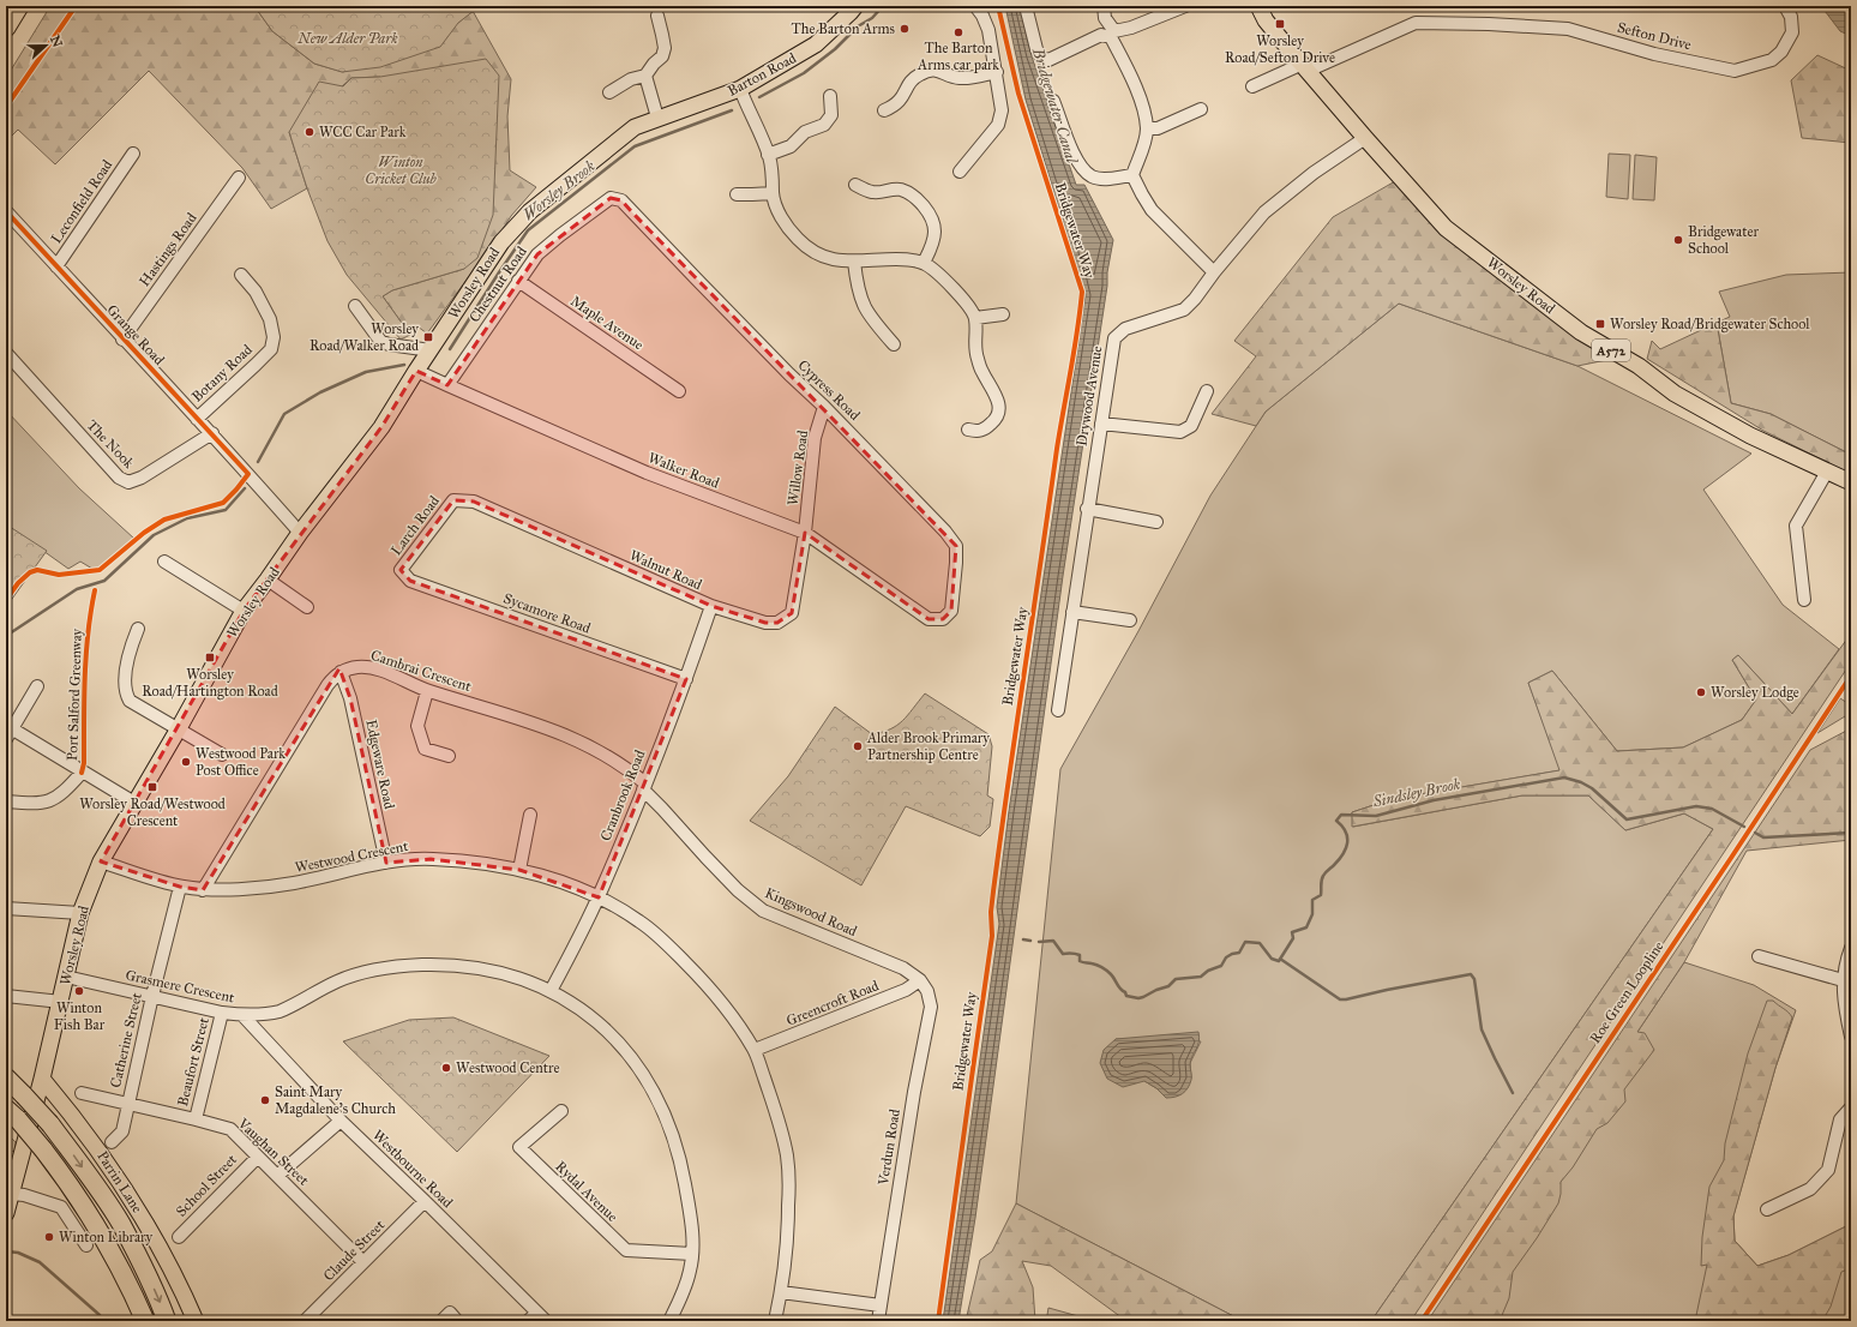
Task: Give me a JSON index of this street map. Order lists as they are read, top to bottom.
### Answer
{
  "streets": {
    "main road": [
      "Barton Road",
      "Worsley Road",
      "A572",
      "Parrin Lane"
    ],
    "street": [
      "Sefton Drive",
      "Leconfield Road",
      "Hastings Road",
      "Chestnut Road",
      "Maple Avenue",
      "Grange Road",
      "Botany Road",
      "Cypress Road",
      "Drywood Avenue",
      "The Nook",
      "Willow Road",
      "Walker Road",
      "Larch Road",
      "Walnut Road",
      "Sycamore Road",
      "Cambrai Crescent",
      "Edgeware Road",
      "Cranbrook Road",
      "Westwood Crescent",
      "Kingswood Road",
      "Grasmere Crescent",
      "Greencroft Road",
      "Catherine Street",
      "Beaufort Street",
      "Verdun Road",
      "Vaughan Street",
      "Westbourne Road",
      "School Street",
      "Rydal Avenue",
      "Claude Street"
    ],
    "cycle path": ["Bridgewater Way", "Port Salford Greenway", "Roe Green Loopline"]
  },
  "crossings": [
    ["Sefton Drive", "Worsley Road"],
    ["Barton Road", "Worsley Road"],
    ["Leconfield Road", "Grange Road"],
    ["Hastings Road", "Grange Road"],
    ["Worsley Road", "Grange Road"],
    ["Worsley Road", "Drywood Avenue"],
    ["Worsley Road", "Walker Road"],
    ["Worsley Road", "Westwood Crescent"],
    ["Worsley Road", "Grasmere Crescent"],
    ["Worsley Road", "Parrin Lane"],
    ["Chestnut Road", "Maple Avenue"],
    ["Chestnut Road", "Cypress Road"],
    ["Chestnut Road", "Walker Road"],
    ["Grange Road", "Botany Road"],
    ["Grange Road", "The Nook"],
    ["Cypress Road", "Willow Road"],
    ["Cypress Road", "Walker Road"],
    ["Willow Road", "Walker Road"],
    ["Willow Road", "Walnut Road"],
    ["Walker Road", "Walnut Road"],
    ["Larch Road", "Walnut Road"],
    ["Larch Road", "Sycamore Road"],
    ["Walnut Road", "Cranbrook Road"],
    ["Sycamore Road", "Cranbrook Road"],
    ["Cambrai Crescent", "Edgeware Road"],
    ["Cambrai Crescent", "Cranbrook Road"],
    ["Cambrai Crescent", "Kingswood Road"],
    ["Edgeware Road", "Westwood Crescent"],
    ["Cranbrook Road", "Westwood Crescent"],
    ["Cranbrook Road", "Kingswood Road"],
    ["Cranbrook Road", "Grasmere Crescent"],
    ["Westwood Crescent", "Greencroft Road"],
    ["Westwood Crescent", "Catherine Street"],
    ["Kingswood Road", "Greencroft Road"],
    ["Kingswood Road", "Verdun Road"],
    ["Grasmere Crescent", "Catherine Street"],
    ["Grasmere Crescent", "Beaufort Street"],
    ["Grasmere Crescent", "Westbourne Road"],
    ["Grasmere Crescent", "Rydal Avenue"],
    ["Greencroft Road", "Verdun Road"],
    ["Catherine Street", "Vaughan Street"],
    ["Beaufort Street", "Vaughan Street"],
    ["Vaughan Street", "School Street"],
    ["Vaughan Street", "Claude Street"],
    ["Westbourne Road", "Claude Street"]
  ],
  "water": ["Bridgewater Canal", "Worsley Brook", "Sindsley Brook"],
  "parks": ["New Alder Park", "Winton Cricket Club"],
  "places": {
    "transit": [
      "Worsley Road/Sefton Drive",
      "Worsley Road/Bridgewater School",
      "Worsley Road/Walker Road",
      "Worsley Road/Hartington Road",
      "Worsley Road/Westwood Crescent"
    ],
    "other": [
      "The Barton Arms",
      "The Barton Arms car park",
      "WCC Car Park",
      "Bridgewater School",
      "Worsley Lodge",
      "Alder Brook Primary Partnership Centre",
      "Westwood Park Post Office",
      "Winton Fish Bar",
      "Westwood Centre",
      "Saint Mary Magdalene's Church",
      "Winton Library"
    ]
  },
  "north": "right"
}
